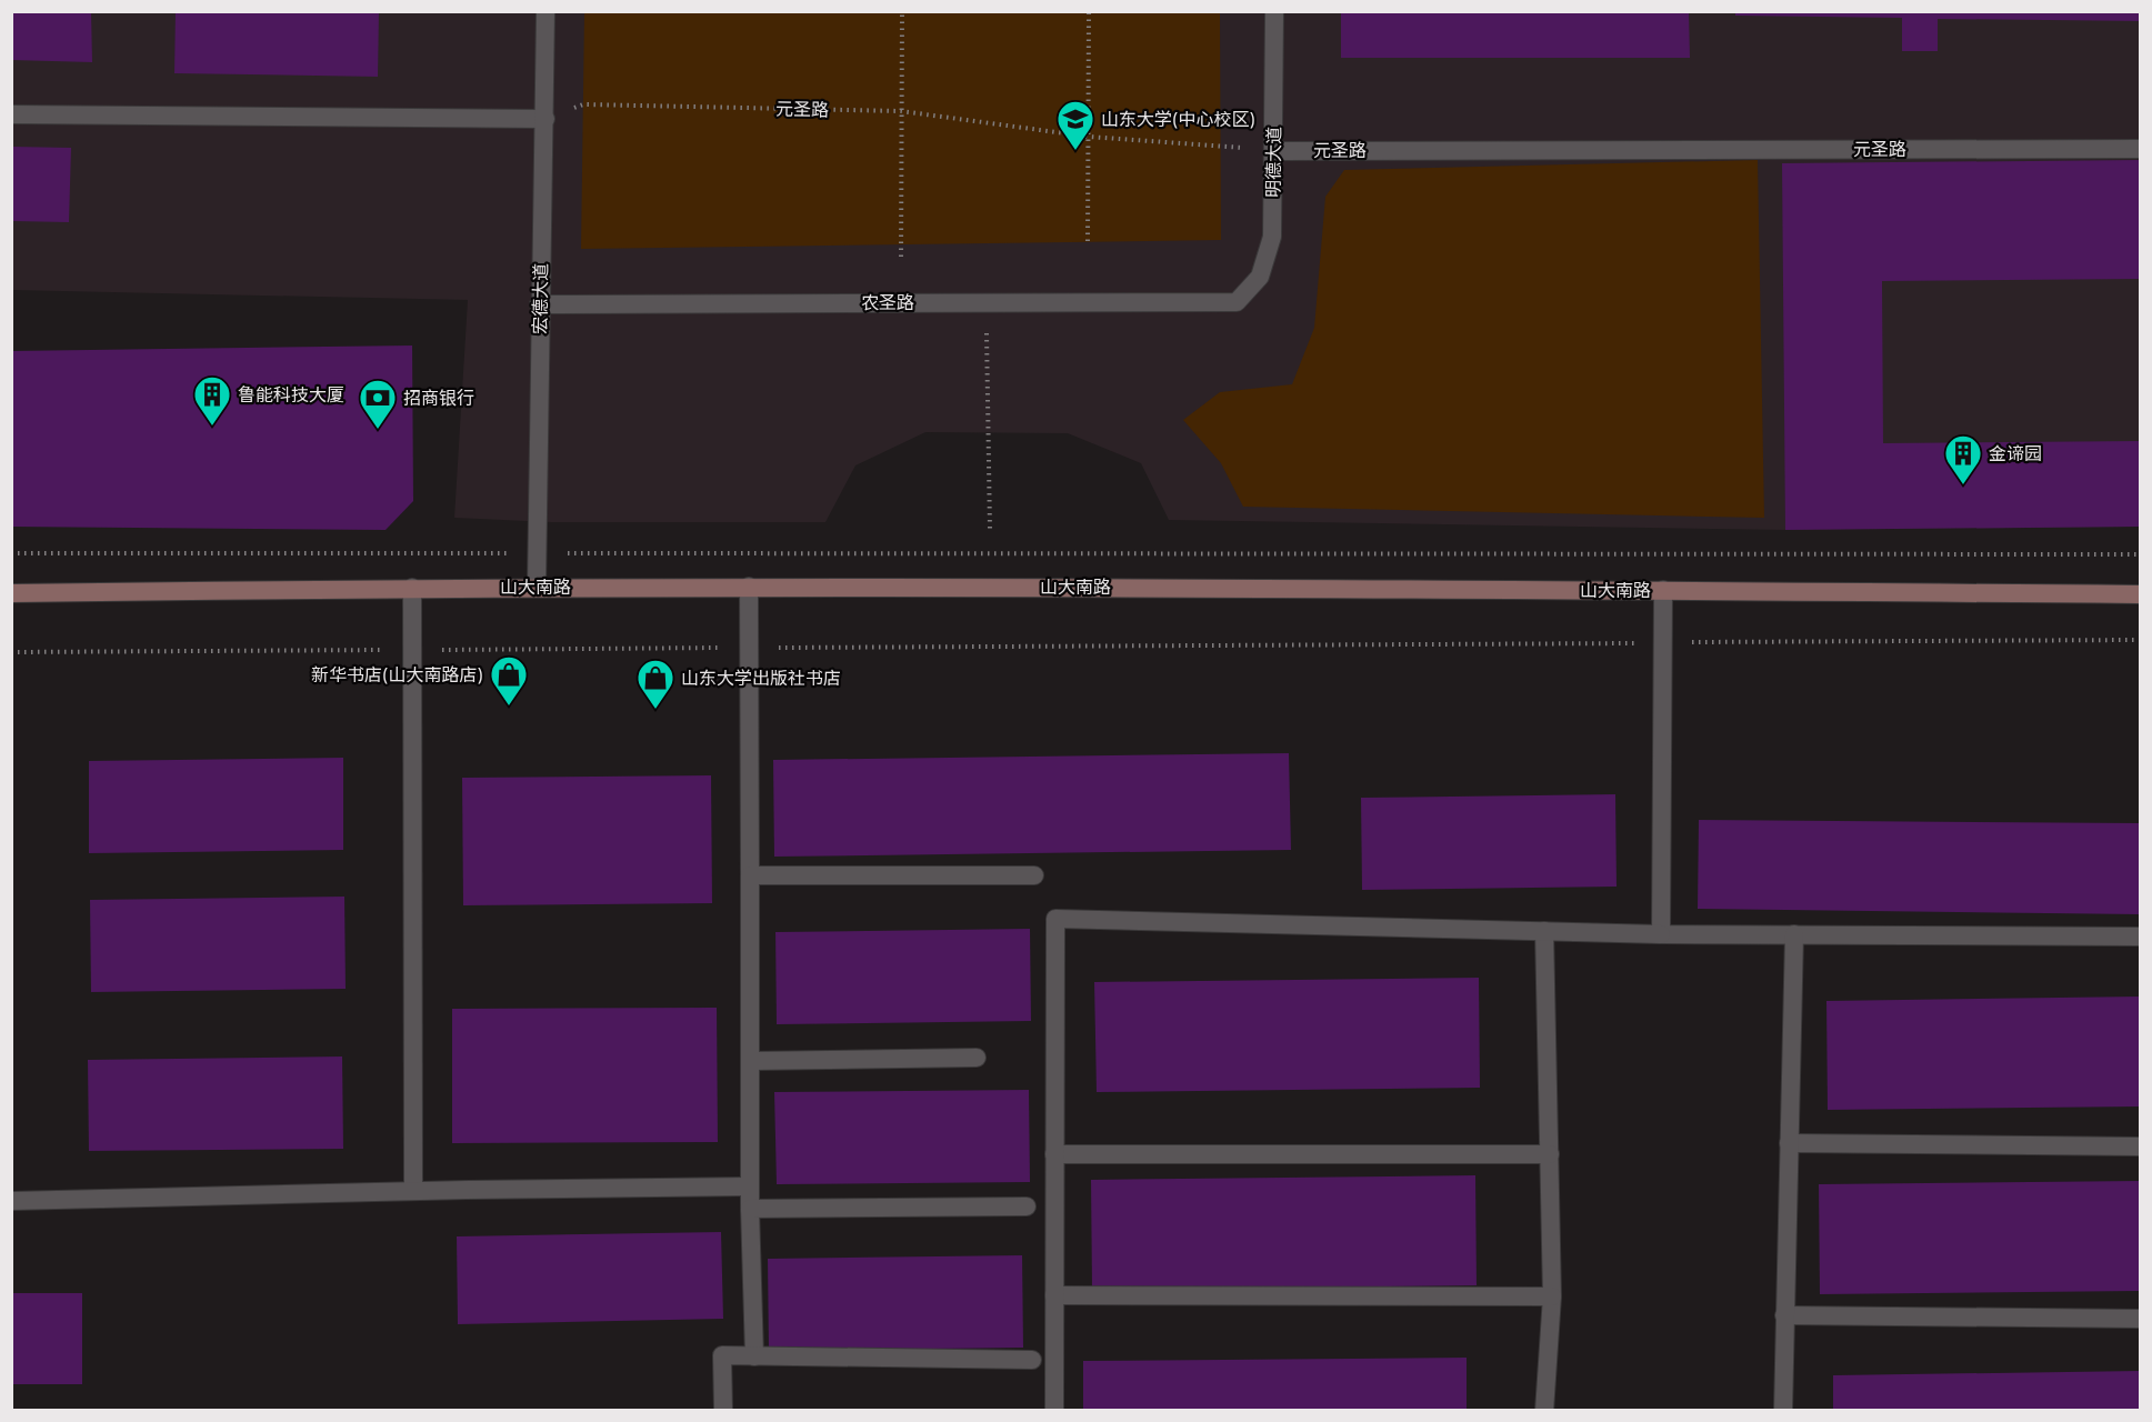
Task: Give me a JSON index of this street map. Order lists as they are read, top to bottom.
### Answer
{
  "streets": {
    "main road": ["山大南路"],
    "street": [
      "元圣路",
      "明德大道",
      "宏德大道",
      "农圣路"
    ]
  },
  "crossings": [
    ["元圣路", "明德大道"],
    ["元圣路", "宏德大道"],
    ["明德大道", "农圣路"],
    ["宏德大道", "农圣路"],
    ["宏德大道", "山大南路"]
  ],
  "places": {
    "school or university": ["山东大学(中心校区)"],
    "building": ["鲁能科技大厦", "金谛园"],
    "bank": ["招商银行"],
    "shop": ["新华书店(山大南路店)", "山东大学出版社书店"]
  }
}
